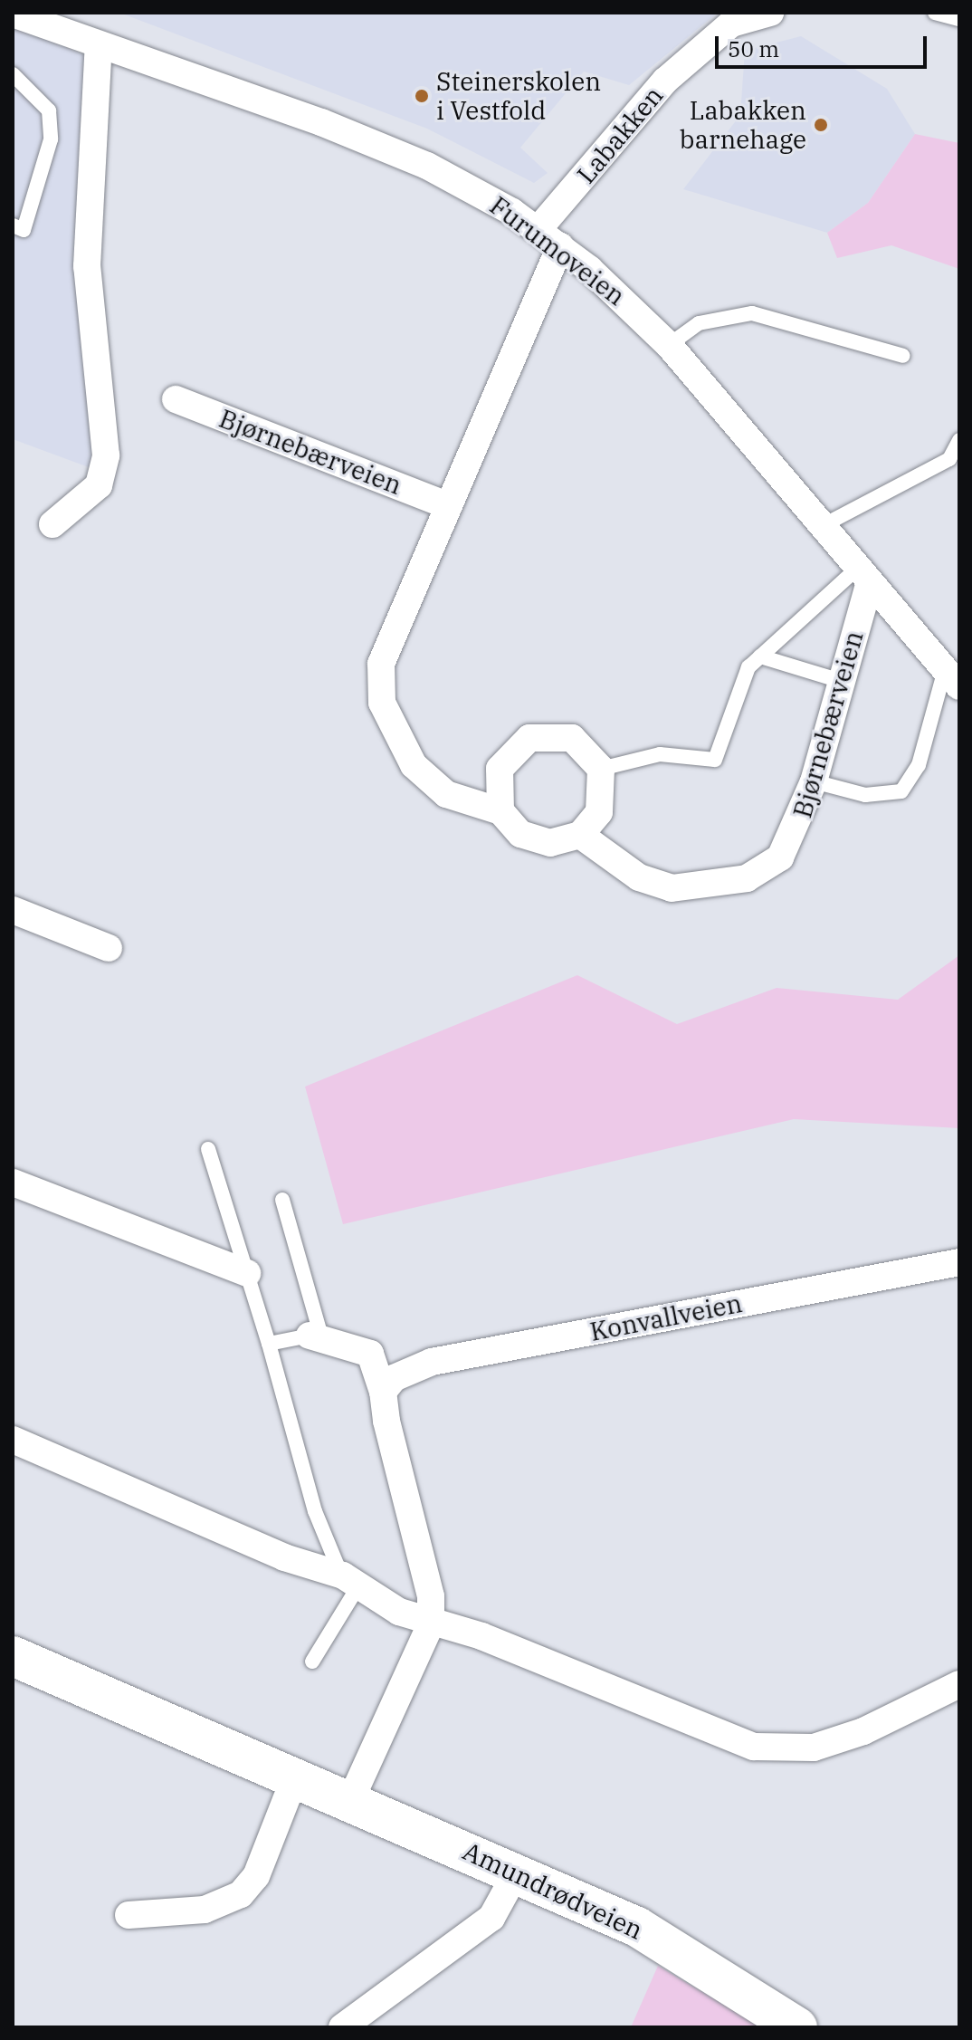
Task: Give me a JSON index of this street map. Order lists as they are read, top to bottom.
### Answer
{
  "streets": {
    "main road": ["Amundrødveien"],
    "street": [
      "Labakken",
      "Furumoveien",
      "Bjørnebærveien",
      "Konvallveien"
    ]
  },
  "crossings": [
    ["Labakken", "Furumoveien"],
    ["Furumoveien", "Bjørnebærveien"]
  ],
  "places": ["Steinerskolen i Vestfold", "Labakken barnehage"],
  "scale_bar": "50 m"
}
